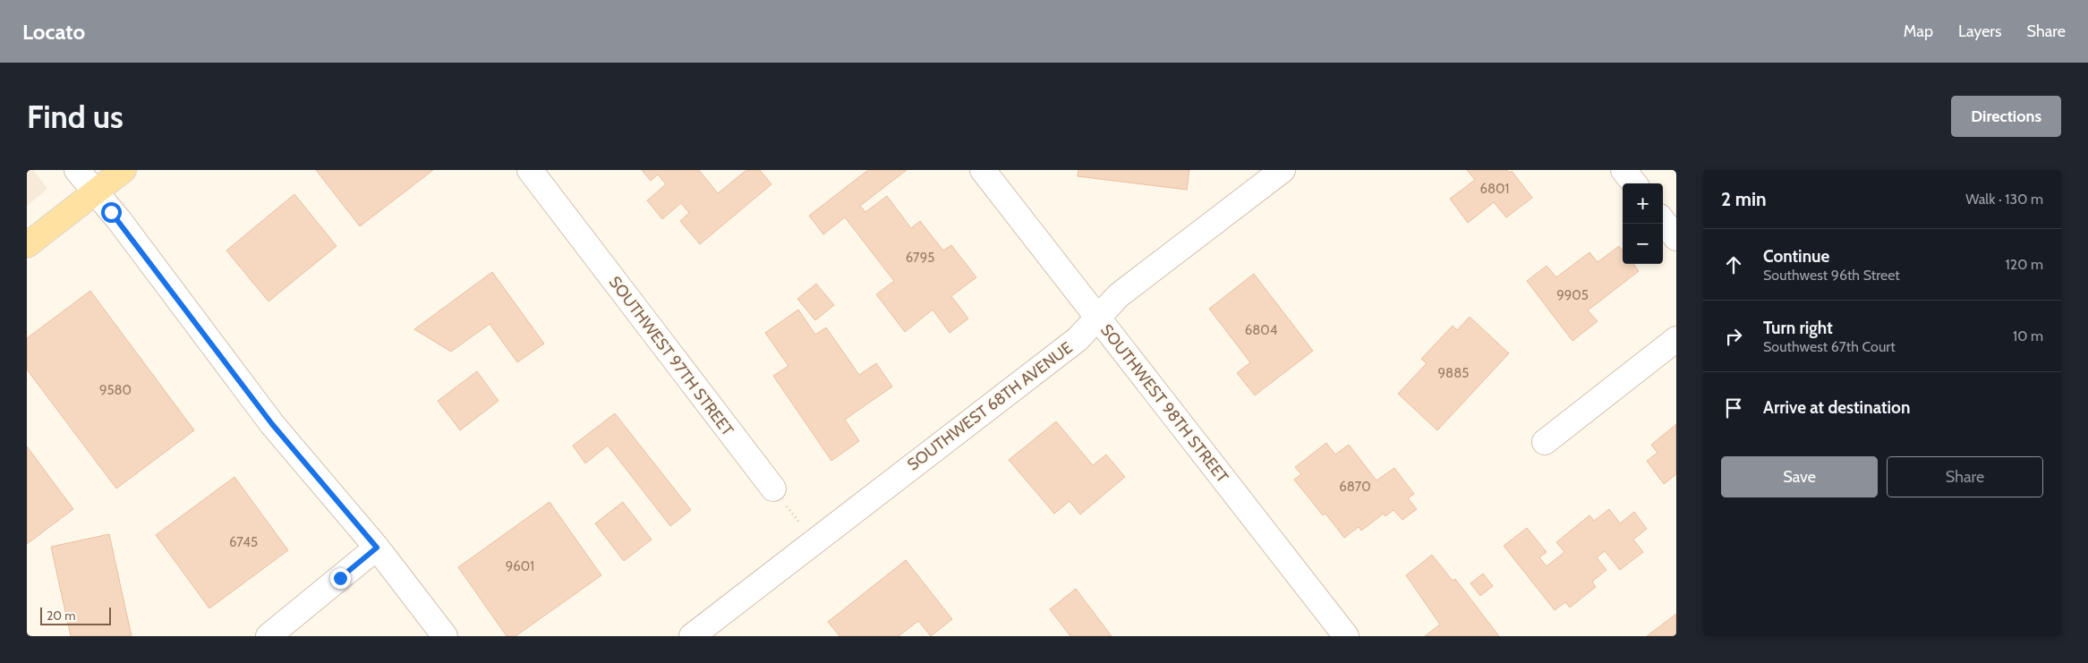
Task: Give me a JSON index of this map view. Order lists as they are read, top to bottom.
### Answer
{
  "streets": {
    "street": ["SOUTHWEST 97TH STREET", "SOUTHWEST 98TH STREET", "SOUTHWEST 68TH AVENUE"]
  },
  "crossings": [
    ["SOUTHWEST 98TH STREET", "SOUTHWEST 68TH AVENUE"]
  ],
  "house_numbers": [
    "6801",
    "6795",
    "9905",
    "6804",
    "9885",
    "9580",
    "6870",
    "6745",
    "9601"
  ],
  "scale_bar": "20 m",
  "page": {
    "header": "Locato",
    "nav": ["Map", "Layers", "Share"],
    "buttons": [
      "Directions",
      ["Save", "Share"]
    ],
    "title": "Find us",
    "heading": ["2 min", "Walk · 130 m"],
    "map_buttons": ["+", "−"],
    "list": [
      ["Continue", "Southwest 96th Street", "120 m"],
      ["Turn right", "Southwest 67th Court", "10 m"],
      "Arrive at destination"
    ],
    "scale": "20 m"
  }
}
